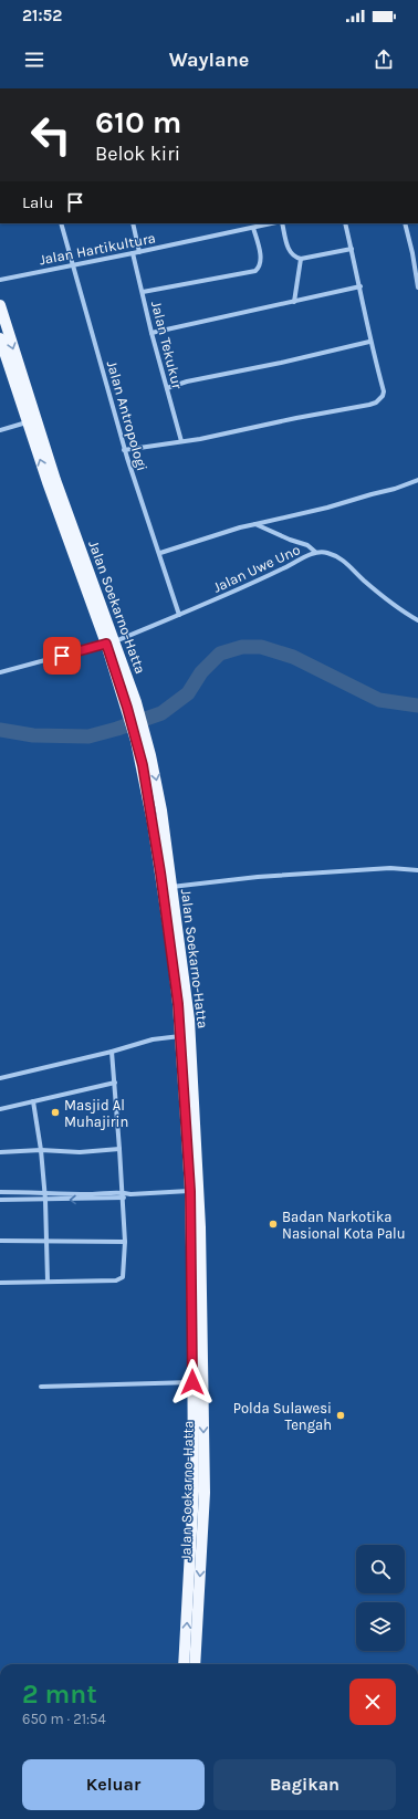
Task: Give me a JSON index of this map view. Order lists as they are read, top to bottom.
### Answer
{
  "streets": {
    "main road": ["Jalan Soekarno-Hatta"],
    "street": [
      "Jalan Hartikultura",
      "Jalan Tekukur",
      "Jalan Antropologi",
      "Jalan Uwe Uno"
    ]
  },
  "crossings": [
    ["Jalan Hartikultura", "Jalan Tekukur"],
    ["Jalan Hartikultura", "Jalan Antropologi"],
    ["Jalan Antropologi", "Jalan Uwe Uno"],
    ["Jalan Uwe Uno", "Jalan Soekarno-Hatta"]
  ],
  "places": ["Masjid Al Muhajirin", "Badan Narkotika Nasional Kota Palu", "Polda Sulawesi Tengah"],
  "page": {
    "status": "21:52",
    "header": "Waylane",
    "turn": ["610 m", "Belok kiri"],
    "then": "Lalu",
    "heading": ["2 mnt", "650 m · 21:54"],
    "buttons": ["Keluar", "Bagikan"]
  }
}
